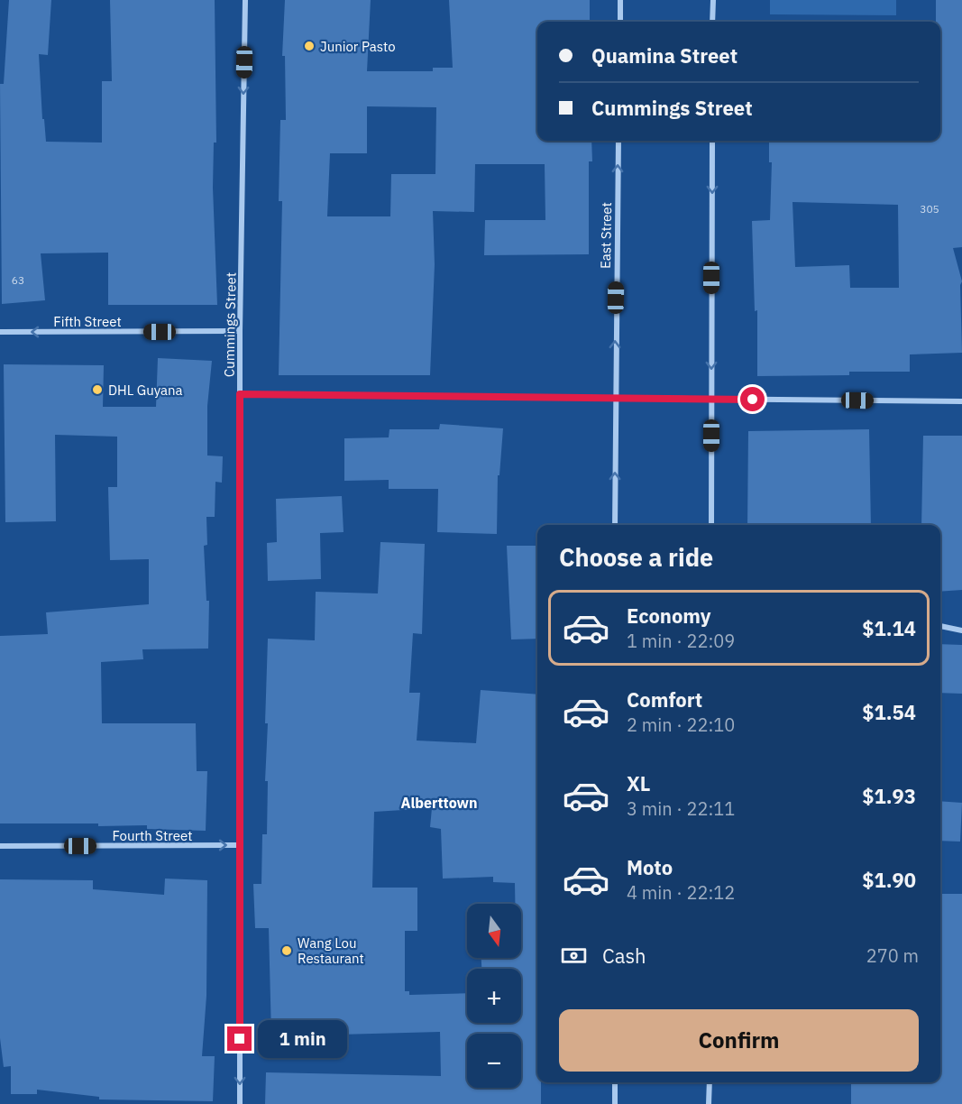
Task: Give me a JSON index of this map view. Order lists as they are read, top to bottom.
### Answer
{
  "streets": {
    "street": [
      "East Street",
      "Fifth Street",
      "Cummings Street",
      "Fourth Street"
    ]
  },
  "crossings": [
    ["Fifth Street", "Cummings Street"],
    ["Cummings Street", "Fourth Street"]
  ],
  "one_way": [
    "East Street",
    "Fifth Street",
    "Cummings Street",
    "Fourth Street"
  ],
  "districts": ["Alberttown"],
  "places": ["Junior Pasto", "DHL Guyana", "Wang Lou Restaurant"],
  "house_numbers": ["305", "63"],
  "north": "bottom",
  "page": {
    "banner": ["Quamina Street", "Cummings Street"],
    "heading": "Choose a ride",
    "list": [
      {
        "name": "Economy",
        "note": "1 min · 22:09",
        "value": "$1.14"
      },
      {
        "name": "Comfort",
        "note": "2 min · 22:10",
        "value": "$1.54"
      },
      {
        "name": "XL",
        "note": "3 min · 22:11",
        "value": "$1.93"
      },
      {
        "name": "Moto",
        "note": "4 min · 22:12",
        "value": "$1.90"
      }
    ],
    "map_buttons": ["+", "−"],
    "pay": ["Cash", "270 m"],
    "buttons": "Confirm",
    "bubble": "1 min"
  }
}
